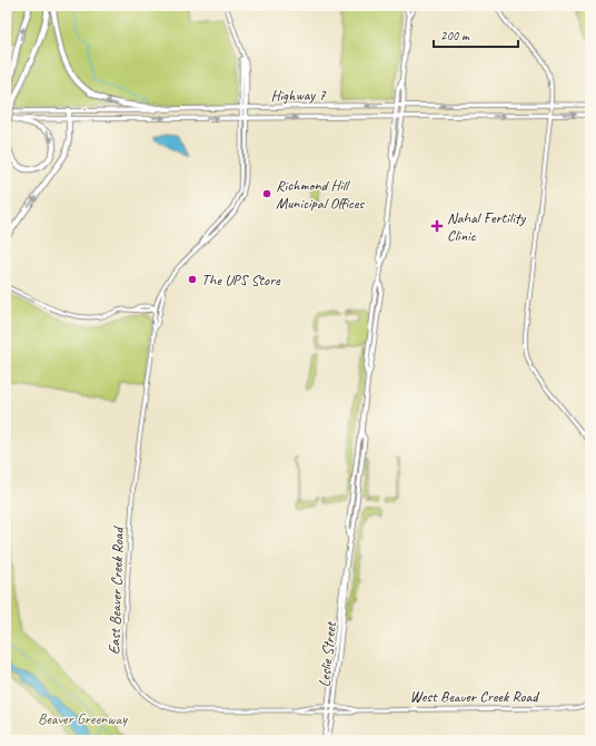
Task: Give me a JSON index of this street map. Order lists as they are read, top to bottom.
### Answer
{
  "streets": {
    "main road": ["Highway 7", "Leslie Street"],
    "street": ["East Beaver Creek Road", "West Beaver Creek Road"]
  },
  "crossings": [
    ["Highway 7", "East Beaver Creek Road"],
    ["Highway 7", "Leslie Street"],
    ["East Beaver Creek Road", "Leslie Street"],
    ["East Beaver Creek Road", "West Beaver Creek Road"],
    ["Leslie Street", "West Beaver Creek Road"]
  ],
  "parks": ["Beaver Greenway"],
  "places": {
    "other": ["Richmond Hill Municipal Offices", "The UPS Store"],
    "health": ["Nahal Fertility Clinic"]
  },
  "scale_bar": "200 m"
}
